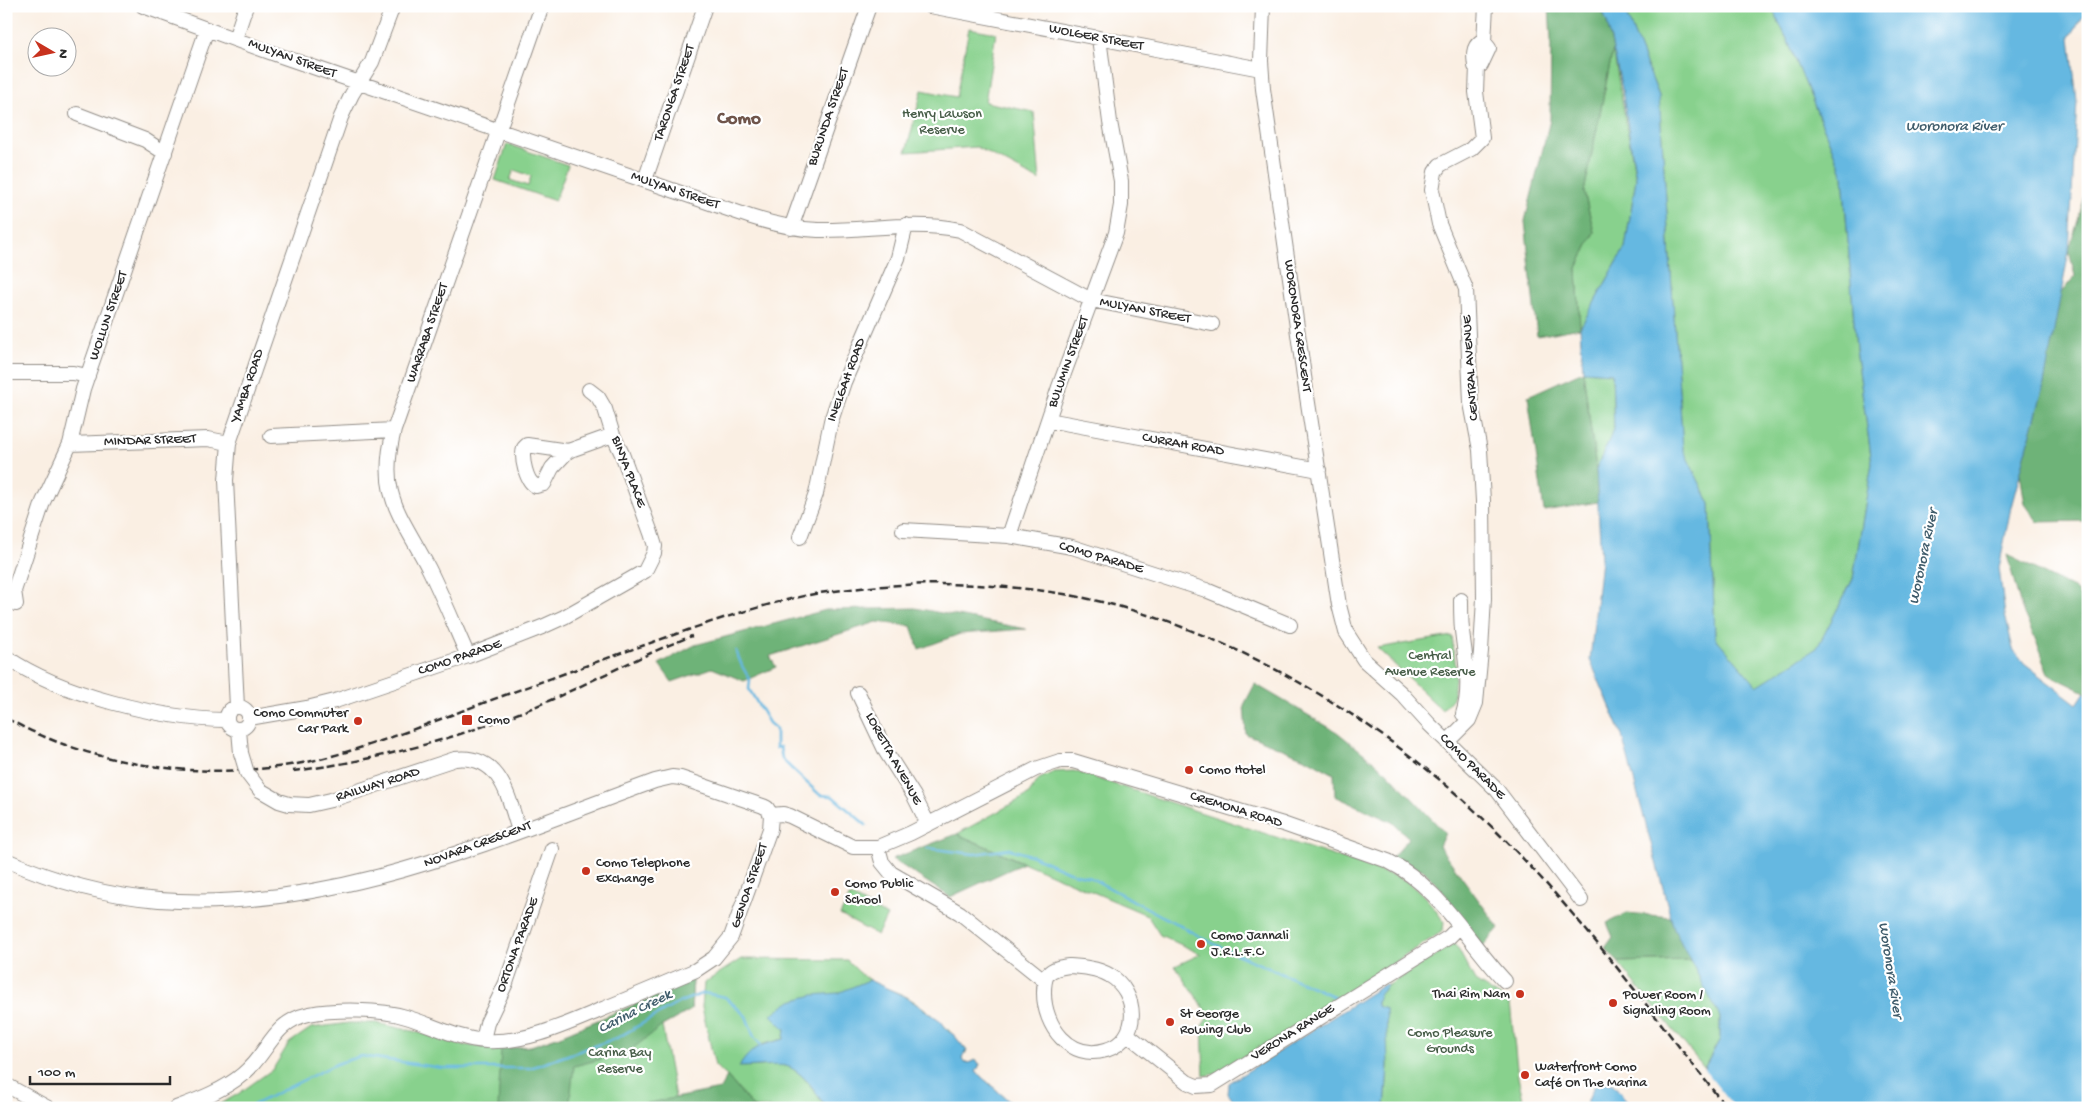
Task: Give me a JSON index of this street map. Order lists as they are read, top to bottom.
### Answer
{
  "streets": {
    "street": [
      "WOLGER STREET",
      "MULYAN STREET",
      "TARONGA STREET",
      "BURUNDA STREET",
      "WOLLUN STREET",
      "WORONORA CRESCENT",
      "WARRABA STREET",
      "BULUMIN STREET",
      "CENTRAL AVENUE",
      "INELGAH ROAD",
      "YAMBA ROAD",
      "MINDAR STREET",
      "CURRAH ROAD",
      "BINYA PLACE",
      "COMO PARADE",
      "LORETTA AVENUE",
      "RAILWAY ROAD",
      "CREMONA ROAD",
      "NOVARA CRESCENT",
      "GENOA STREET",
      "ORTONA PARADE",
      "VERONA RANGE"
    ]
  },
  "crossings": [
    ["WOLGER STREET", "WORONORA CRESCENT"],
    ["WOLGER STREET", "BULUMIN STREET"],
    ["MULYAN STREET", "TARONGA STREET"],
    ["MULYAN STREET", "BURUNDA STREET"],
    ["MULYAN STREET", "WOLLUN STREET"],
    ["MULYAN STREET", "WARRABA STREET"],
    ["MULYAN STREET", "BULUMIN STREET"],
    ["MULYAN STREET", "INELGAH ROAD"],
    ["MULYAN STREET", "YAMBA ROAD"],
    ["WOLLUN STREET", "MINDAR STREET"],
    ["WORONORA CRESCENT", "CURRAH ROAD"],
    ["WORONORA CRESCENT", "COMO PARADE"],
    ["WARRABA STREET", "COMO PARADE"],
    ["BULUMIN STREET", "CURRAH ROAD"],
    ["BULUMIN STREET", "COMO PARADE"],
    ["CENTRAL AVENUE", "COMO PARADE"],
    ["YAMBA ROAD", "MINDAR STREET"],
    ["YAMBA ROAD", "COMO PARADE"],
    ["YAMBA ROAD", "RAILWAY ROAD"],
    ["BINYA PLACE", "COMO PARADE"],
    ["COMO PARADE", "RAILWAY ROAD"],
    ["LORETTA AVENUE", "CREMONA ROAD"],
    ["RAILWAY ROAD", "NOVARA CRESCENT"],
    ["CREMONA ROAD", "VERONA RANGE"],
    ["NOVARA CRESCENT", "GENOA STREET"],
    ["GENOA STREET", "ORTONA PARADE"]
  ],
  "districts": ["Como"],
  "water": ["Woronora River", "Carina Creek"],
  "parks": [
    "Henry Lawson Reserve",
    "Central Avenue Reserve",
    "Como Pleasure Grounds",
    "Carina Bay Reserve"
  ],
  "places": {
    "transit": ["Como"],
    "other": [
      "Como Commuter Car Park",
      "Como Hotel",
      "Como Telephone Exchange",
      "Como Public School",
      "Como Jannali J.R.L.F.C",
      "Thai Rim Nam",
      "Power Room / Signaling Room",
      "St George Rowing Club",
      "Waterfront Como Café On The Marina"
    ]
  },
  "scale_bar": "100 m",
  "north": "right"
}
